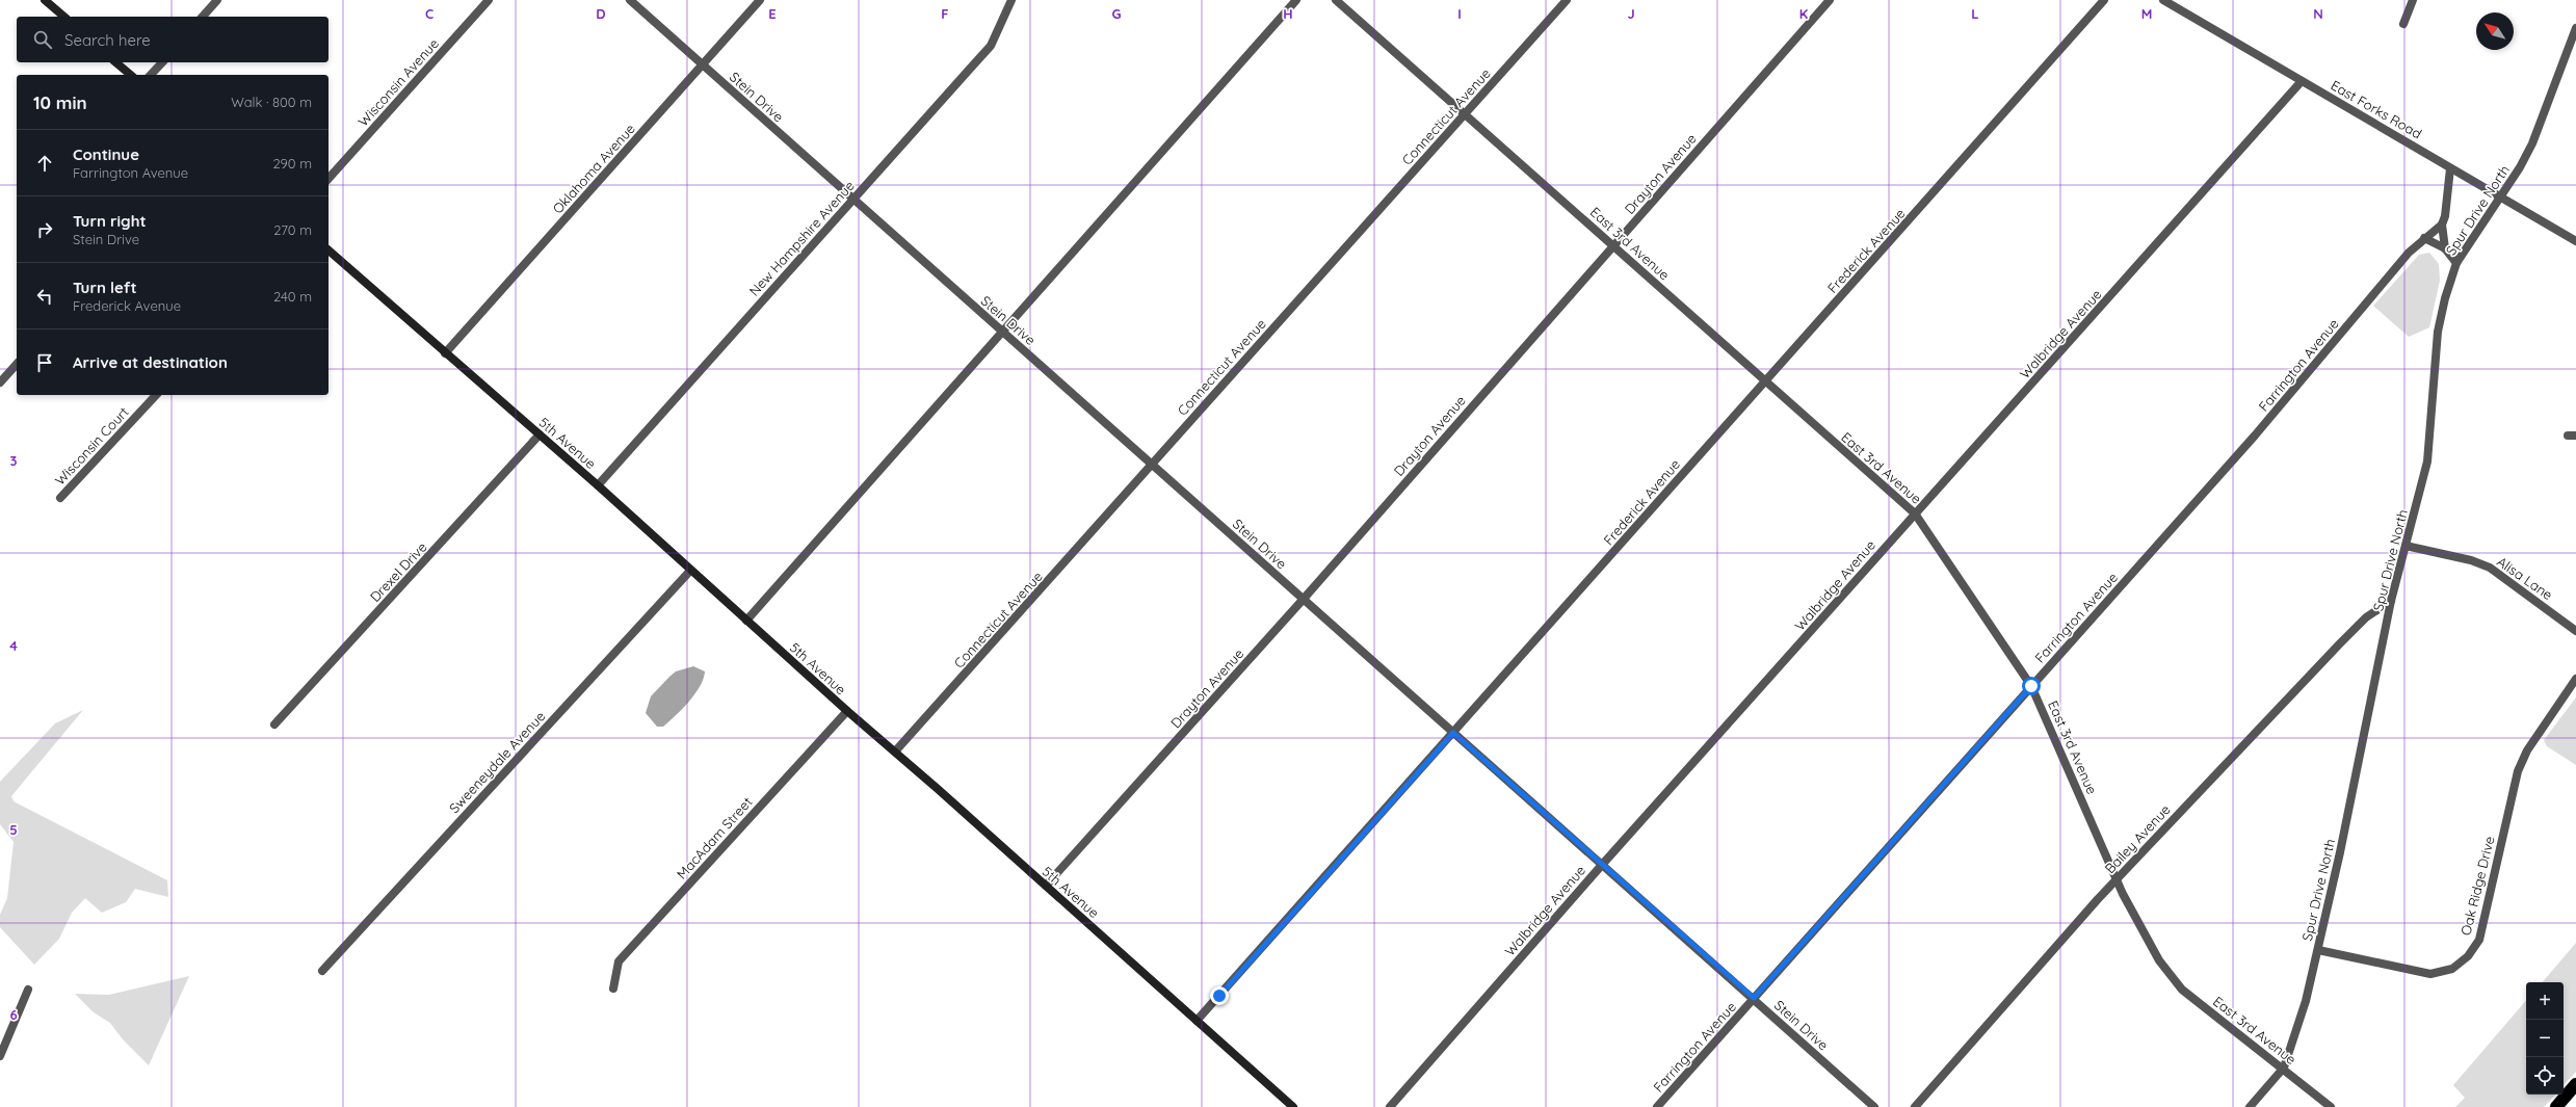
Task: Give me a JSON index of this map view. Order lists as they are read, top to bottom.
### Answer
{
  "streets": {
    "main road": ["5th Avenue"],
    "street": [
      "Wisconsin Avenue",
      "Stein Drive",
      "East Forks Road",
      "Connecticut Avenue",
      "Oklahoma Avenue",
      "Drayton Avenue",
      "Spur Drive North",
      "New Hampshire Avenue",
      "East 3rd Avenue",
      "Frederick Avenue",
      "Walbridge Avenue",
      "Farrington Avenue",
      "Wisconsin Court",
      "Drexel Drive",
      "Alisa Lane",
      "Sweeneydale Avenue",
      "MacAdam Street",
      "Bailey Avenue",
      "Oak Ridge Drive"
    ]
  },
  "crossings": [
    ["Stein Drive", "Connecticut Avenue"],
    ["Stein Drive", "Oklahoma Avenue"],
    ["Stein Drive", "Drayton Avenue"],
    ["Stein Drive", "New Hampshire Avenue"],
    ["Stein Drive", "Frederick Avenue"],
    ["Stein Drive", "Walbridge Avenue"],
    ["Stein Drive", "Farrington Avenue"],
    ["East Forks Road", "Spur Drive North"],
    ["East Forks Road", "Walbridge Avenue"],
    ["Connecticut Avenue", "East 3rd Avenue"],
    ["Connecticut Avenue", "5th Avenue"],
    ["Oklahoma Avenue", "5th Avenue"],
    ["Drayton Avenue", "East 3rd Avenue"],
    ["Drayton Avenue", "5th Avenue"],
    ["Spur Drive North", "East 3rd Avenue"],
    ["Spur Drive North", "Alisa Lane"],
    ["Spur Drive North", "Bailey Avenue"],
    ["Spur Drive North", "Oak Ridge Drive"],
    ["New Hampshire Avenue", "5th Avenue"],
    ["East 3rd Avenue", "Frederick Avenue"],
    ["East 3rd Avenue", "Walbridge Avenue"],
    ["East 3rd Avenue", "Farrington Avenue"],
    ["East 3rd Avenue", "Bailey Avenue"],
    ["Frederick Avenue", "5th Avenue"],
    ["5th Avenue", "Drexel Drive"],
    ["5th Avenue", "Sweeneydale Avenue"],
    ["5th Avenue", "MacAdam Street"]
  ],
  "north": "top left",
  "page": {
    "search": "Search here",
    "heading": ["10 min", "Walk · 800 m"],
    "list": [
      ["Continue", "Farrington Avenue", "290 m"],
      ["Turn right", "Stein Drive", "270 m"],
      ["Turn left", "Frederick Avenue", "240 m"],
      "Arrive at destination"
    ],
    "map_buttons": ["+", "−"]
  },
  "grid": {
    "columns": [
      "C",
      "D",
      "E",
      "F",
      "G",
      "H",
      "I",
      "J",
      "K",
      "L",
      "M",
      "N"
    ],
    "rows": [
      "3",
      "4",
      "5",
      "6"
    ]
  }
}
